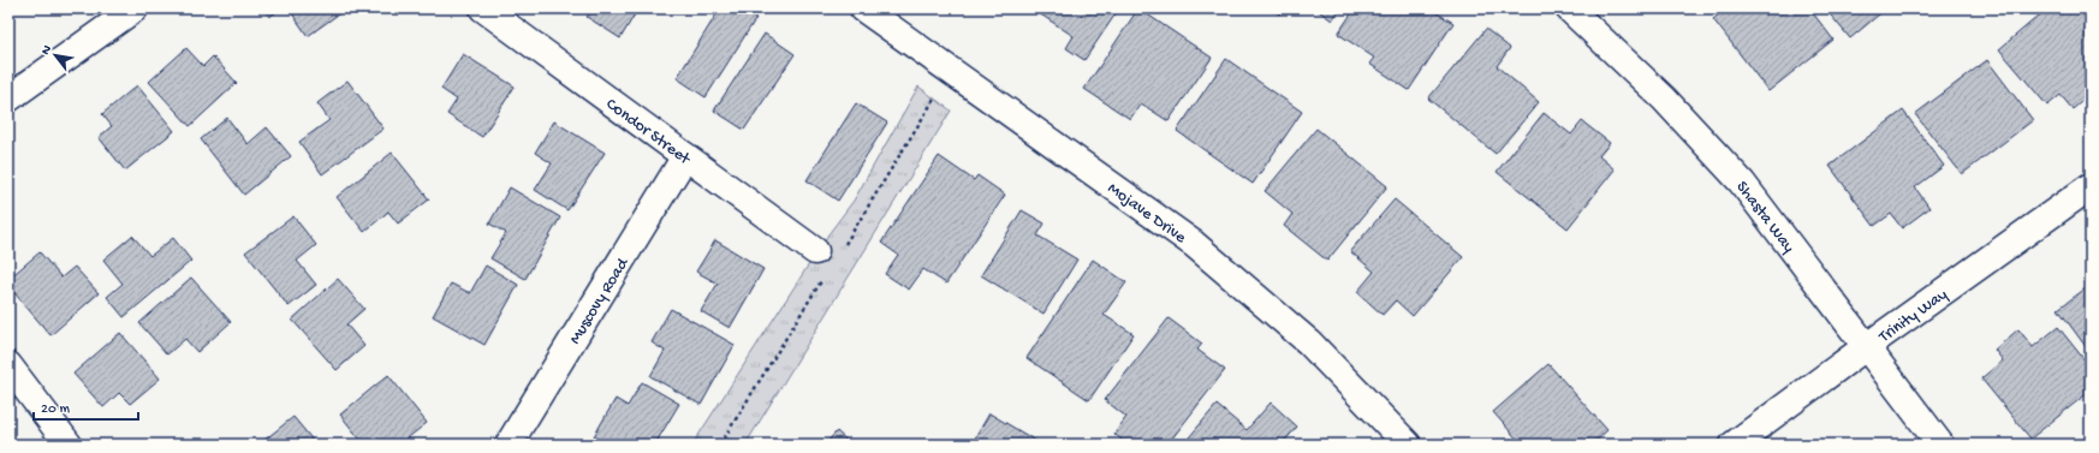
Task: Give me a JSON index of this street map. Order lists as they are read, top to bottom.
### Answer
{
  "streets": {
    "street": [
      "Condor Street",
      "Mojave Drive",
      "Shasta Way",
      "Muscovy Road",
      "Trinity Way"
    ]
  },
  "crossings": [
    ["Condor Street", "Muscovy Road"],
    ["Shasta Way", "Trinity Way"]
  ],
  "scale_bar": "20 m",
  "north": "top left"
}
